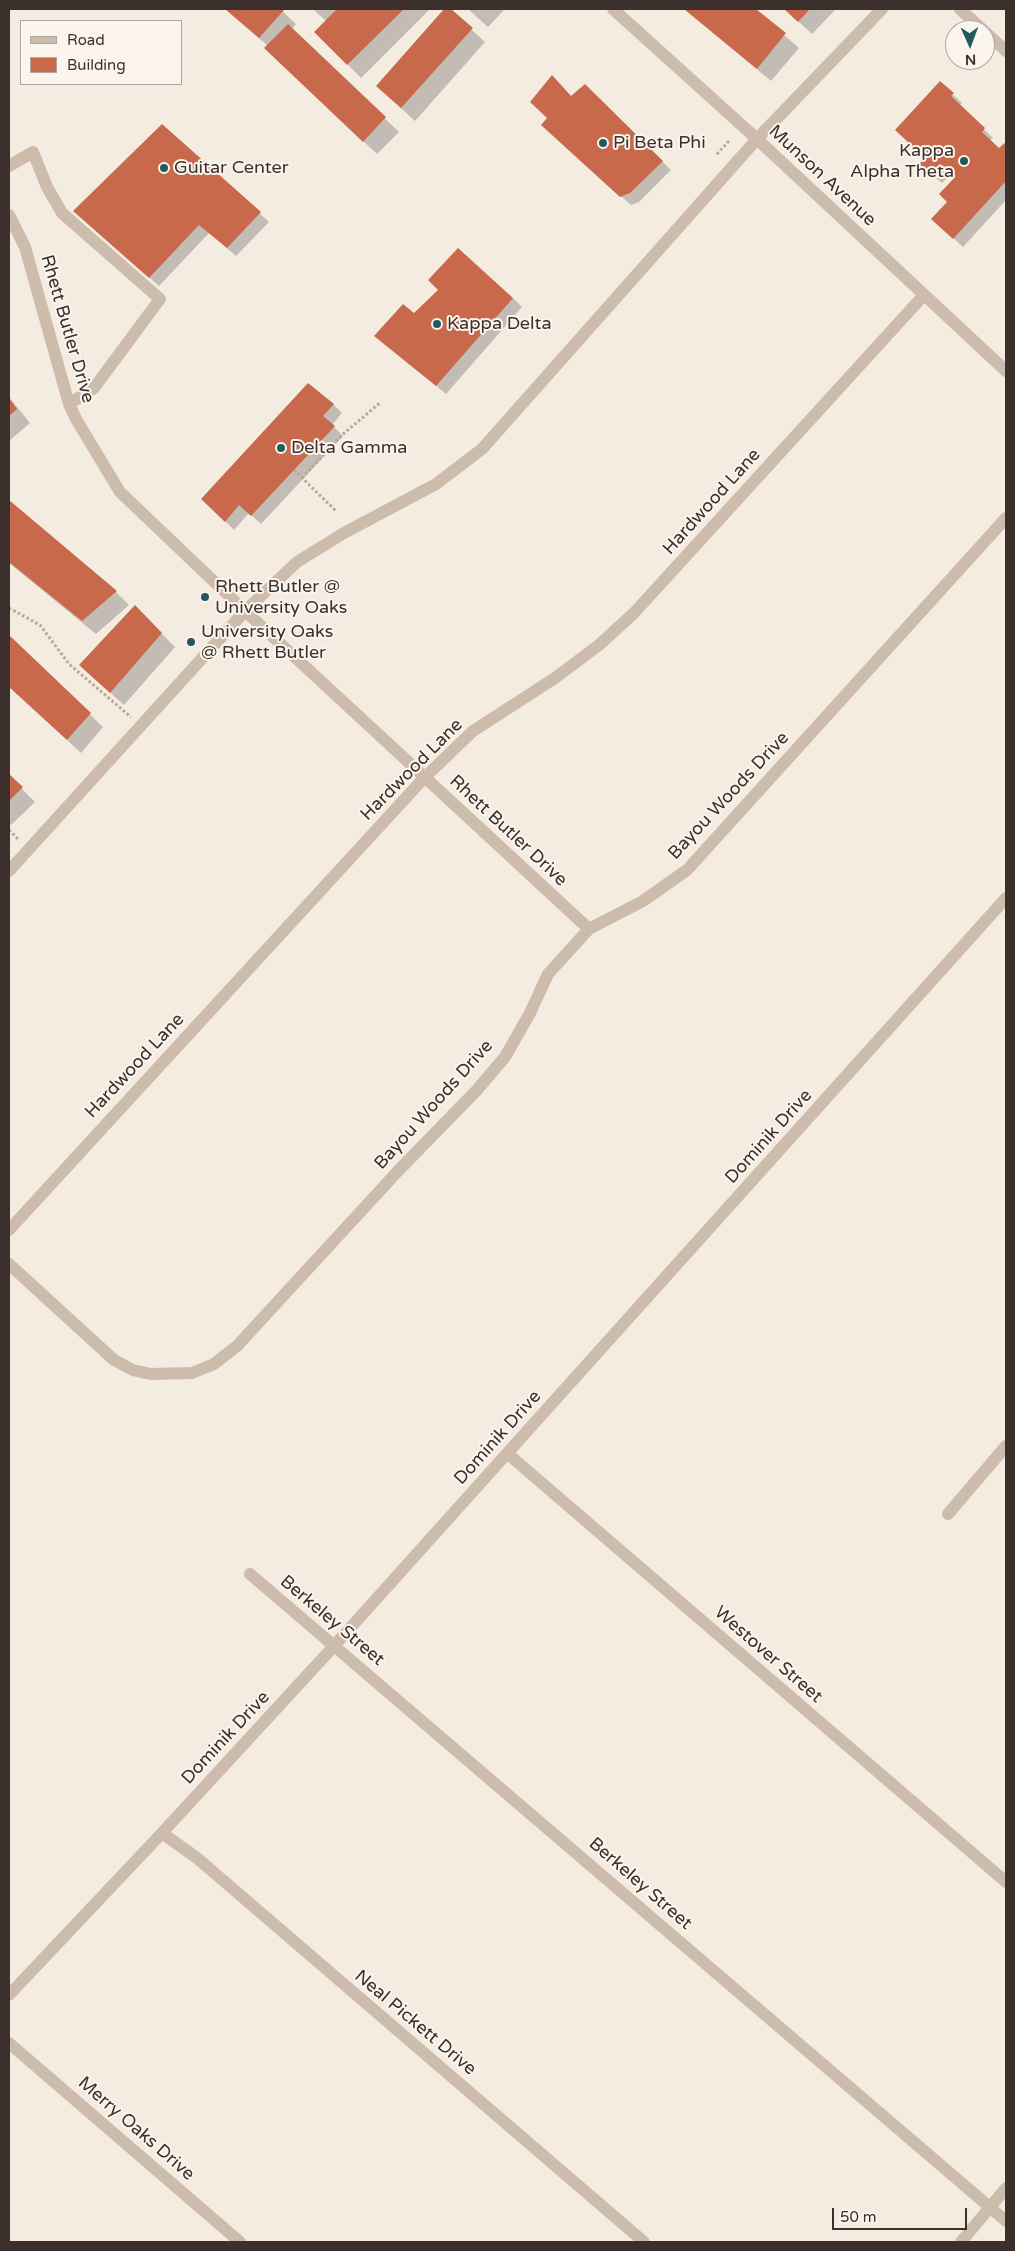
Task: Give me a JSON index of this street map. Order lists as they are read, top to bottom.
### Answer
{
  "streets": {
    "street": [
      "Munson Avenue",
      "Rhett Butler Drive",
      "Hardwood Lane",
      "Bayou Woods Drive",
      "Dominik Drive",
      "Berkeley Street",
      "Westover Street",
      "Neal Pickett Drive",
      "Merry Oaks Drive"
    ]
  },
  "crossings": [
    ["Munson Avenue", "Hardwood Lane"],
    ["Rhett Butler Drive", "Hardwood Lane"],
    ["Rhett Butler Drive", "Bayou Woods Drive"],
    ["Dominik Drive", "Berkeley Street"],
    ["Dominik Drive", "Westover Street"],
    ["Dominik Drive", "Neal Pickett Drive"]
  ],
  "places": [
    "Pi Beta Phi",
    "Kappa Alpha Theta",
    "Guitar Center",
    "Kappa Delta",
    "Delta Gamma",
    "Rhett Butler @ University Oaks",
    "University Oaks @ Rhett Butler"
  ],
  "legend": ["Road", "Building"],
  "scale_bar": "50 m",
  "north": "bottom"
}
